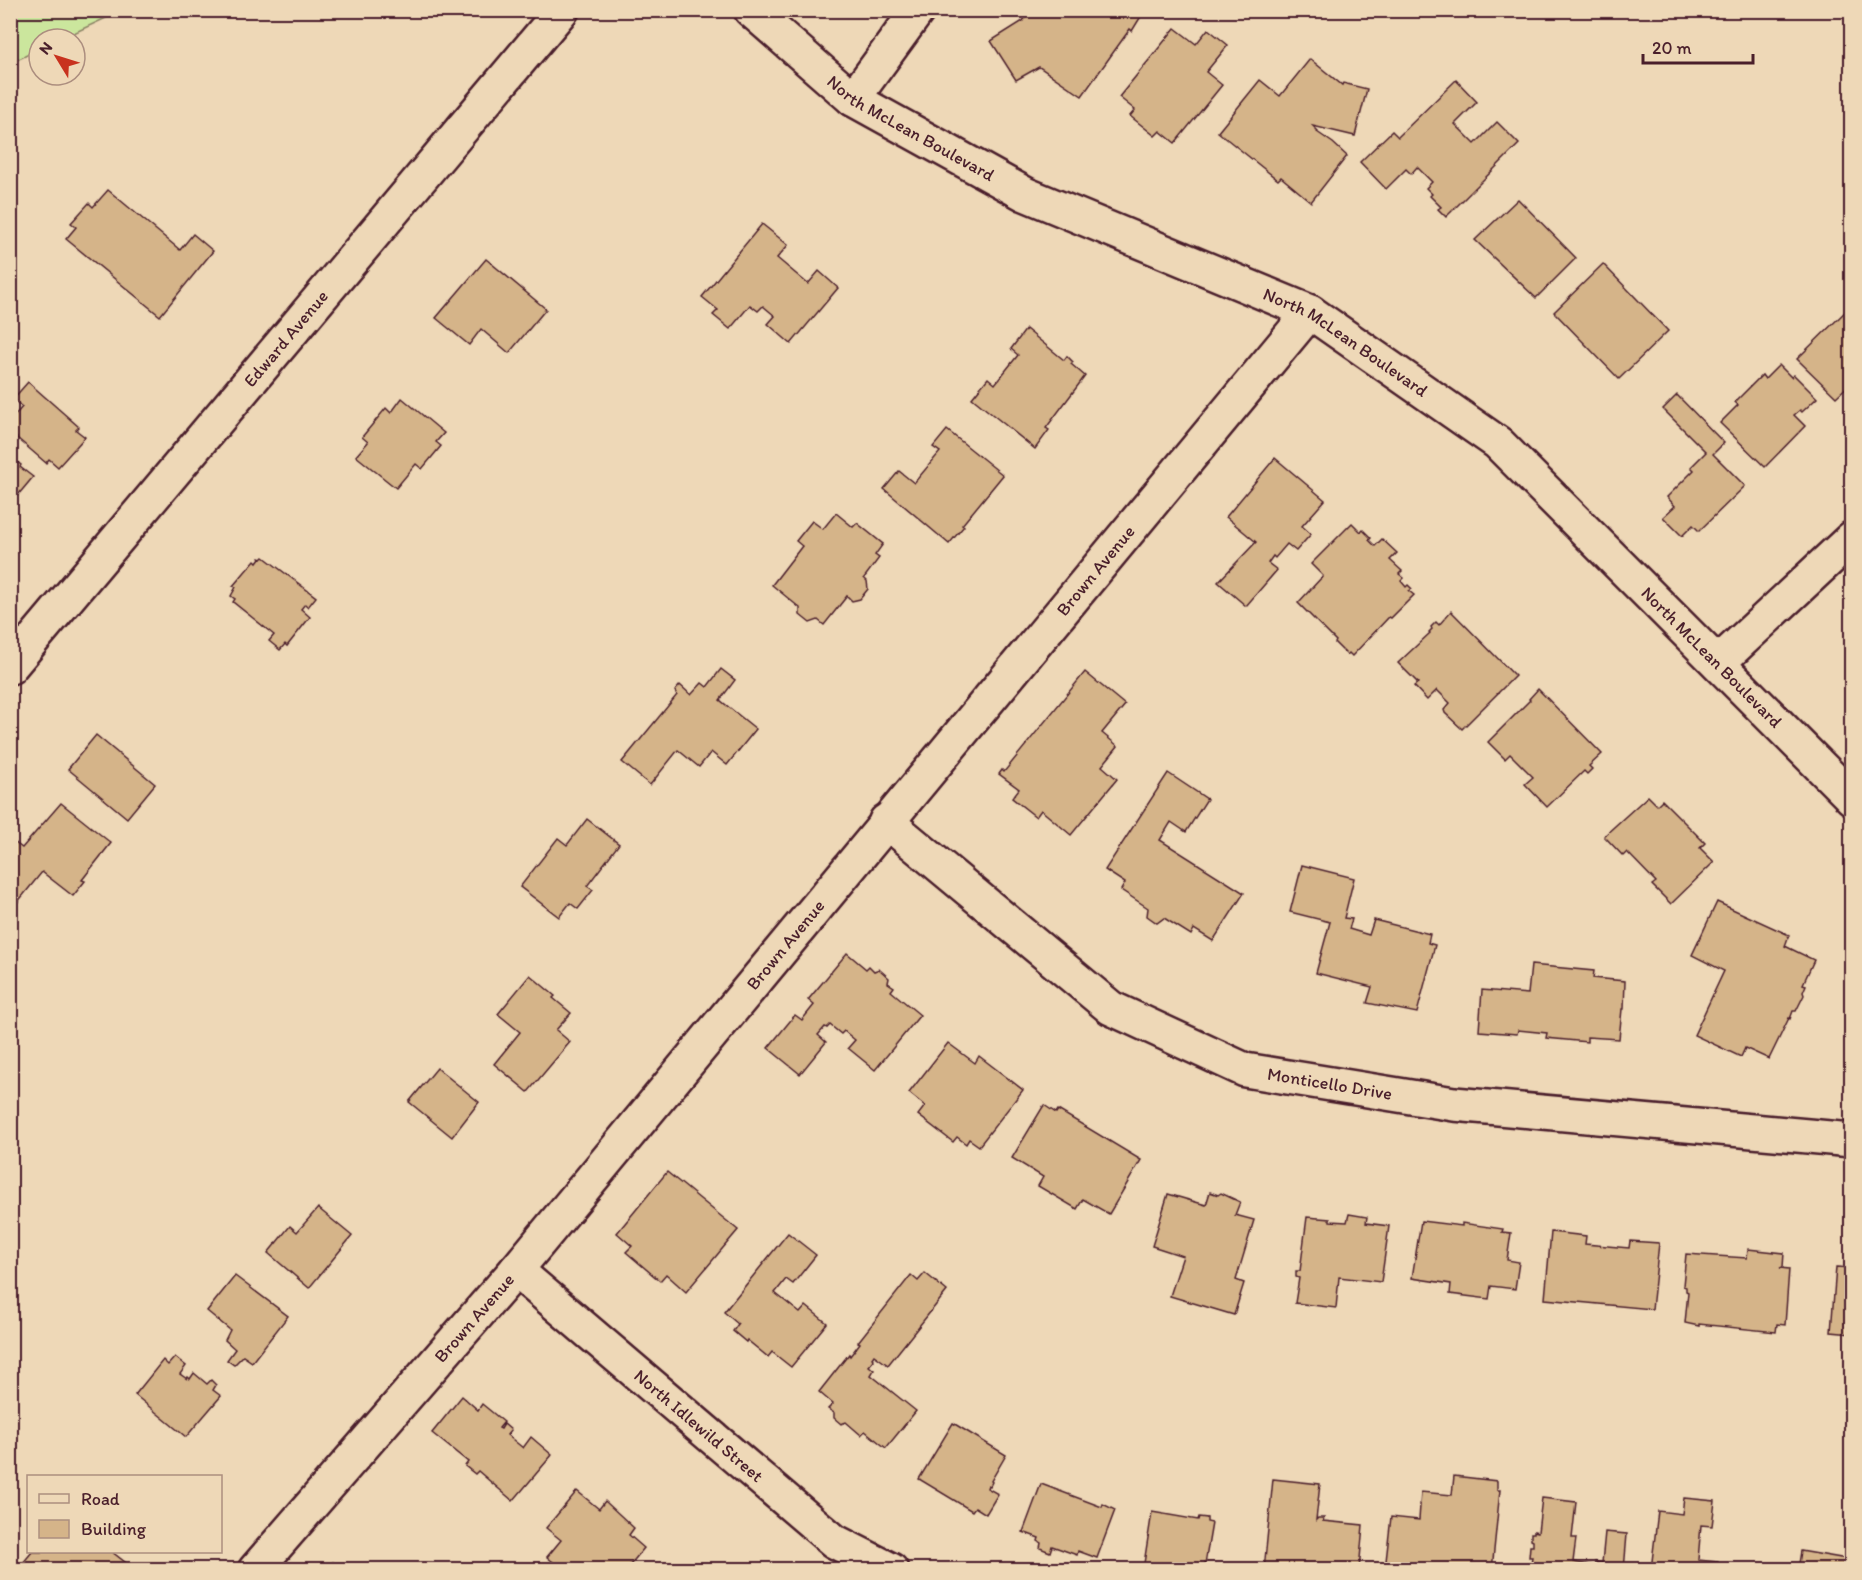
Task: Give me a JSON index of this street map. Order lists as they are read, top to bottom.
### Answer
{
  "streets": {
    "street": [
      "North McLean Boulevard",
      "Edward Avenue",
      "Brown Avenue",
      "Monticello Drive",
      "North Idlewild Street"
    ]
  },
  "crossings": [
    ["North McLean Boulevard", "Brown Avenue"],
    ["Brown Avenue", "Monticello Drive"],
    ["Brown Avenue", "North Idlewild Street"]
  ],
  "legend": ["Road", "Building"],
  "scale_bar": "20 m",
  "north": "top left"
}
